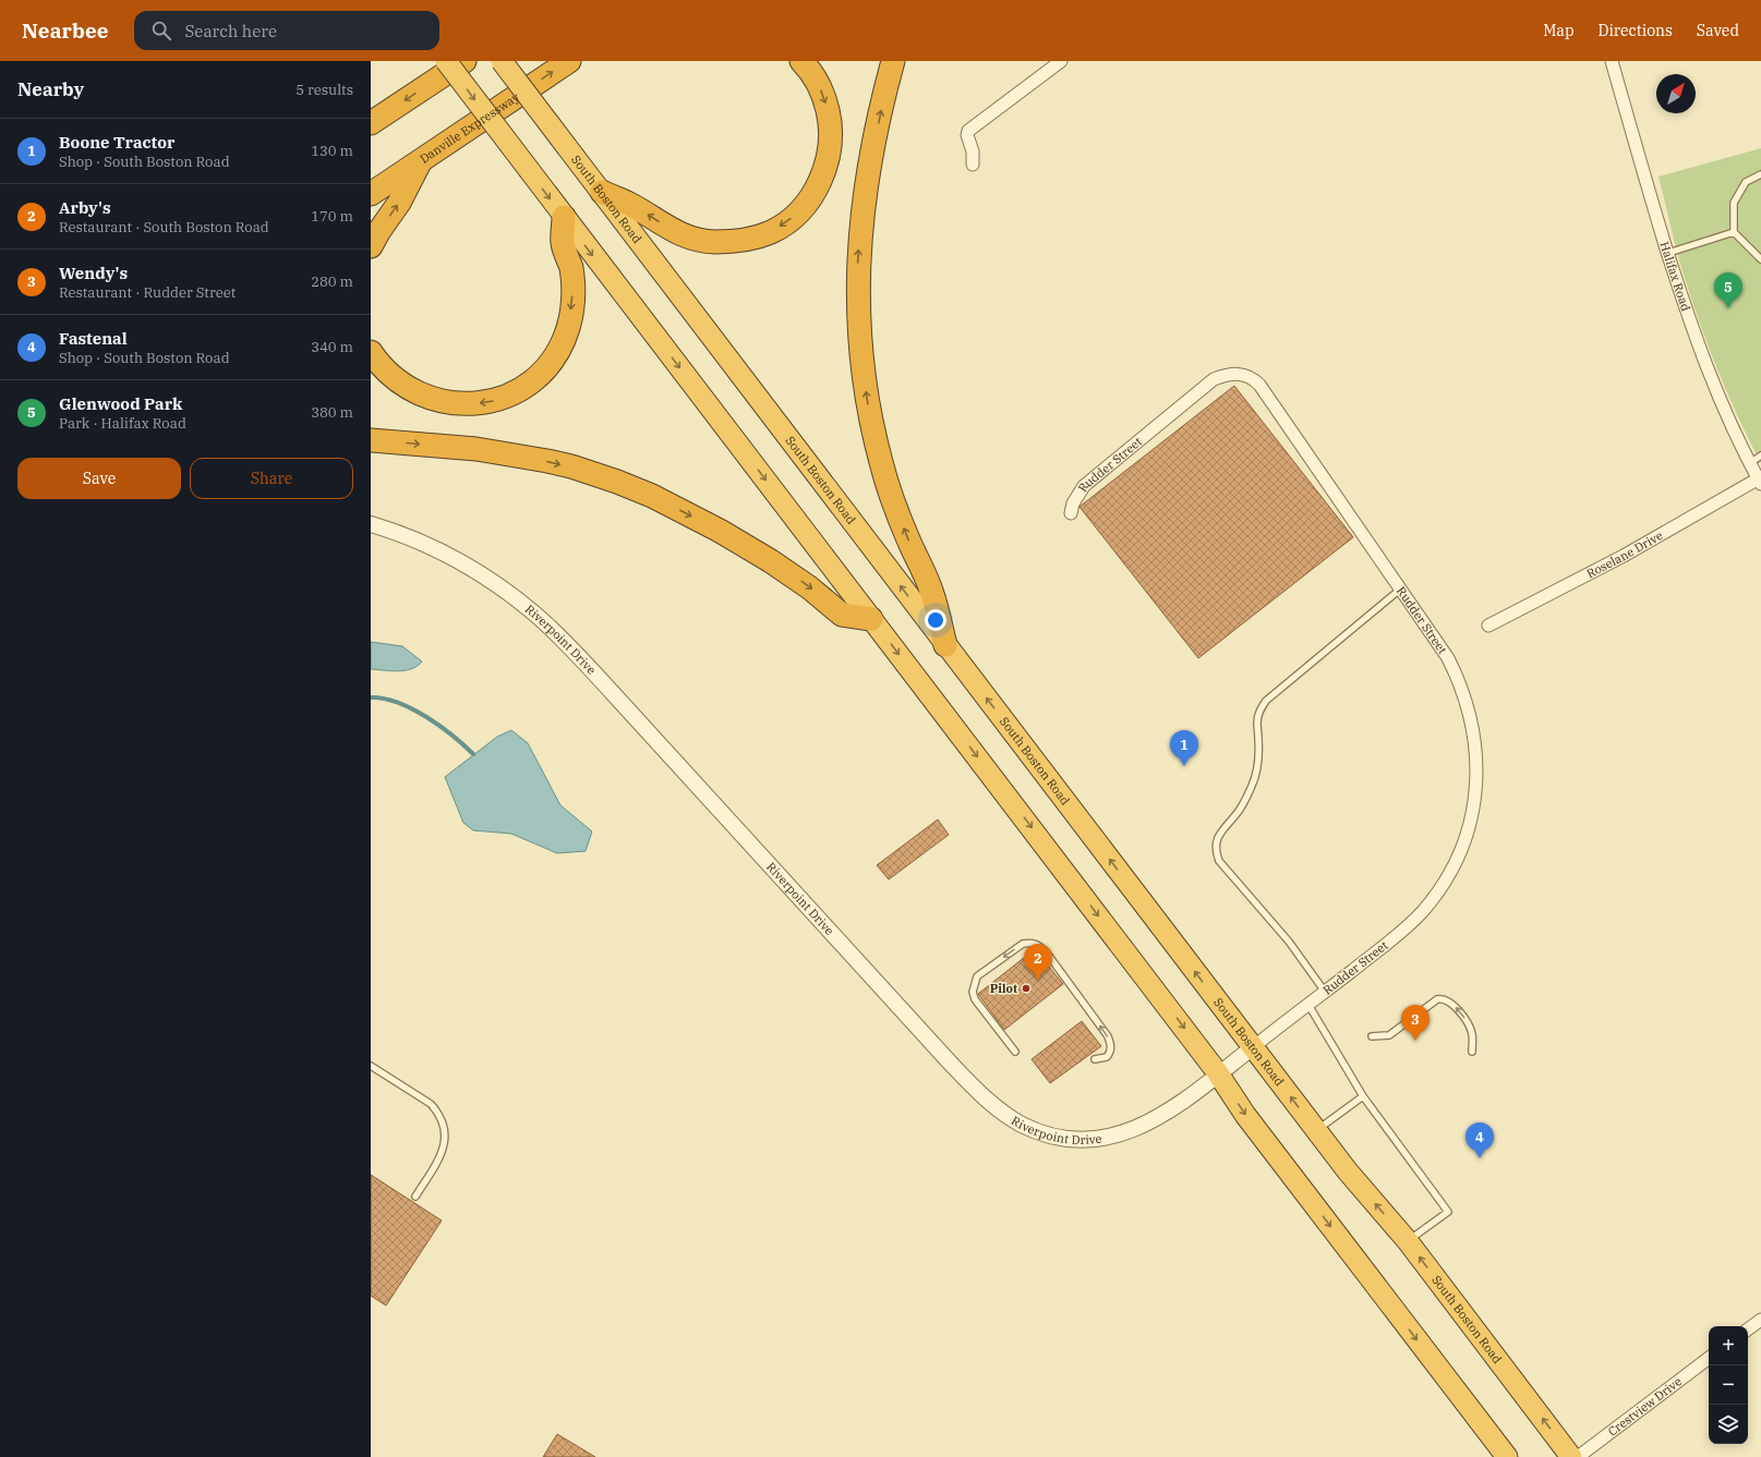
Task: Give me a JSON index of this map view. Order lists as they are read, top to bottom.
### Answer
{
  "streets": {
    "highway": ["Danville Expressway", "South Boston Road"],
    "street": [
      "Halifax Road",
      "Rudder Street",
      "Roselane Drive",
      "Riverpoint Drive",
      "Crestview Drive"
    ]
  },
  "crossings": [
    ["South Boston Road", "Rudder Street"],
    ["South Boston Road", "Riverpoint Drive"],
    ["Halifax Road", "Roselane Drive"],
    ["Rudder Street", "Riverpoint Drive"]
  ],
  "places": ["Pilot"],
  "north": "top right",
  "page": {
    "header": "Nearbee",
    "search": "Search here",
    "nav": ["Map", "Directions", "Saved"],
    "heading": ["Nearby", "5 results"],
    "list": [
      {
        "mark": "1",
        "name": "Boone Tractor",
        "note": "Shop · South Boston Road",
        "value": "130 m"
      },
      {
        "mark": "2",
        "name": "Arby's",
        "note": "Restaurant · South Boston Road",
        "value": "170 m"
      },
      {
        "mark": "3",
        "name": "Wendy's",
        "note": "Restaurant · Rudder Street",
        "value": "280 m"
      },
      {
        "mark": "4",
        "name": "Fastenal",
        "note": "Shop · South Boston Road",
        "value": "340 m"
      },
      {
        "mark": "5",
        "name": "Glenwood Park",
        "note": "Park · Halifax Road",
        "value": "380 m"
      }
    ],
    "pins": [
      "5",
      "1",
      "2",
      "3",
      "4"
    ],
    "buttons": ["Save", "Share"],
    "map_buttons": ["+", "−"]
  }
}
